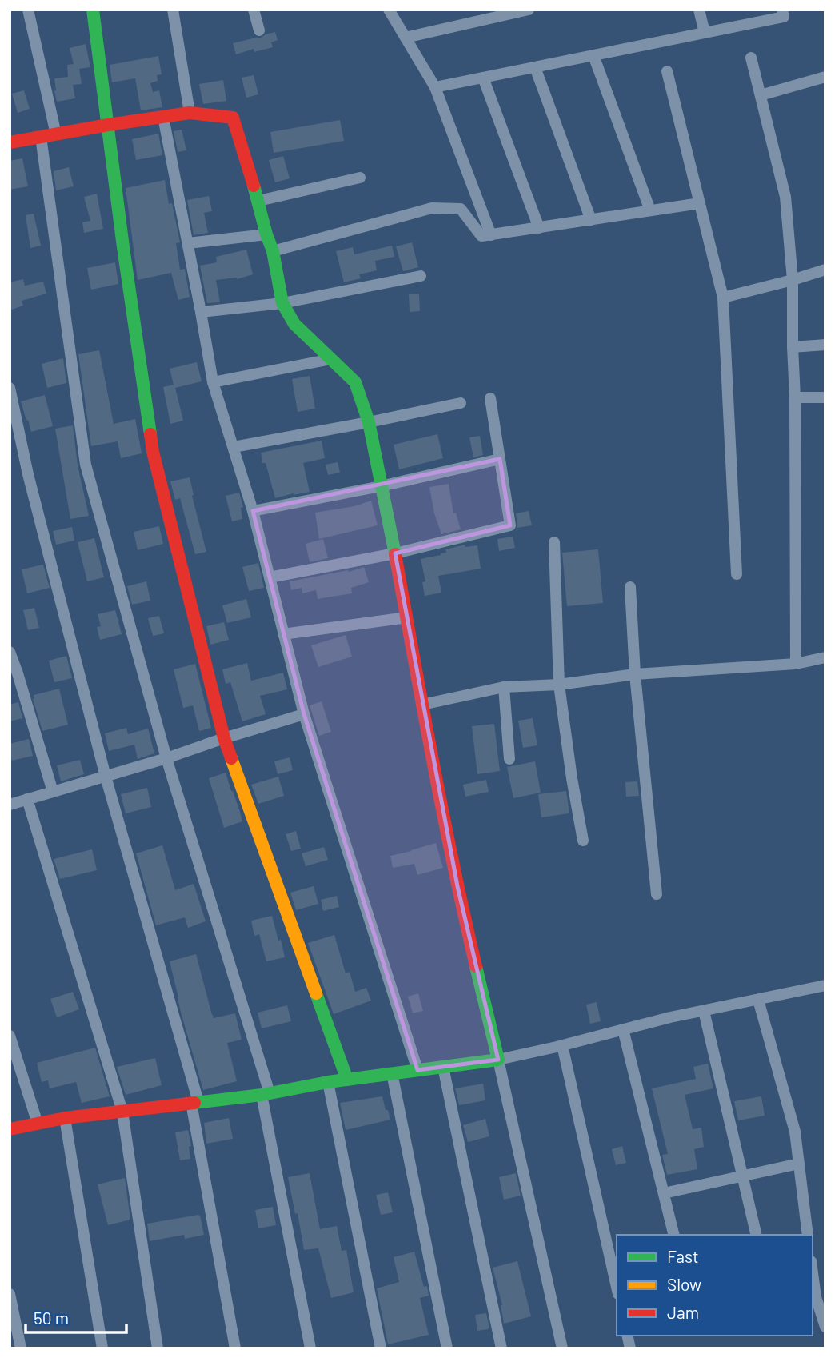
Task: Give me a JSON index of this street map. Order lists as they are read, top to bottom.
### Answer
{
  "legend": ["Fast", "Slow", "Jam"],
  "scale_bar": "50 m"
}
